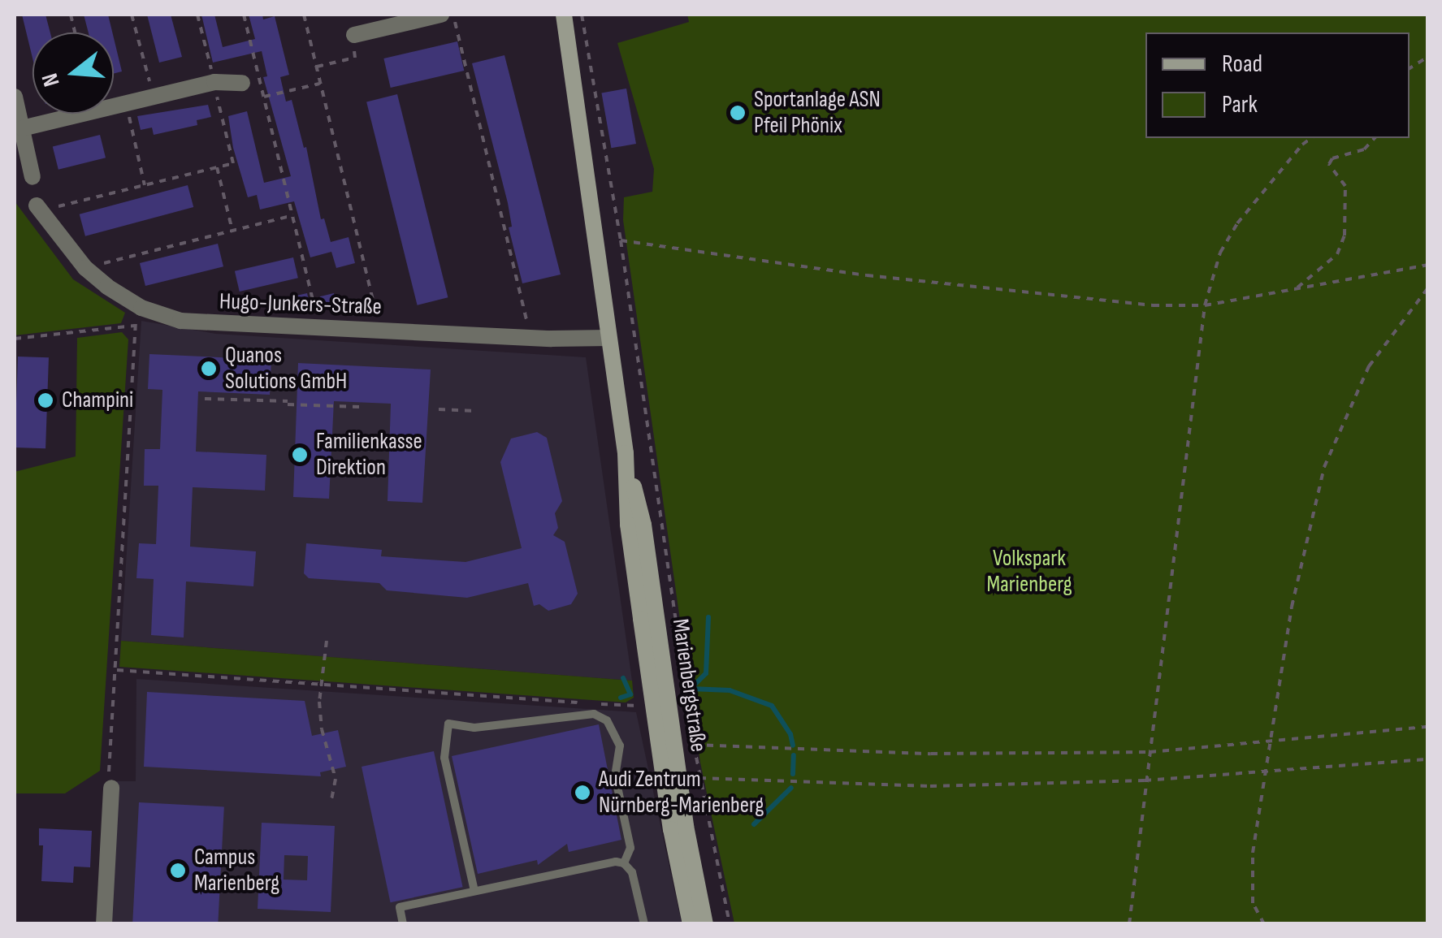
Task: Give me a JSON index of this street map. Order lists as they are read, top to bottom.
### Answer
{
  "streets": {
    "main road": ["Marienbergstraße"],
    "street": ["Hugo-Junkers-Straße"]
  },
  "crossings": [
    ["Hugo-Junkers-Straße", "Marienbergstraße"]
  ],
  "parks": ["Volkspark Marienberg"],
  "places": [
    "Sportanlage ASN Pfeil Phönix",
    "Quanos Solutions GmbH",
    "Champini",
    "Familienkasse Direktion",
    "Audi Zentrum Nürnberg-Marienberg",
    "Campus Marienberg"
  ],
  "legend": ["Road", "Park"],
  "north": "left"
}
